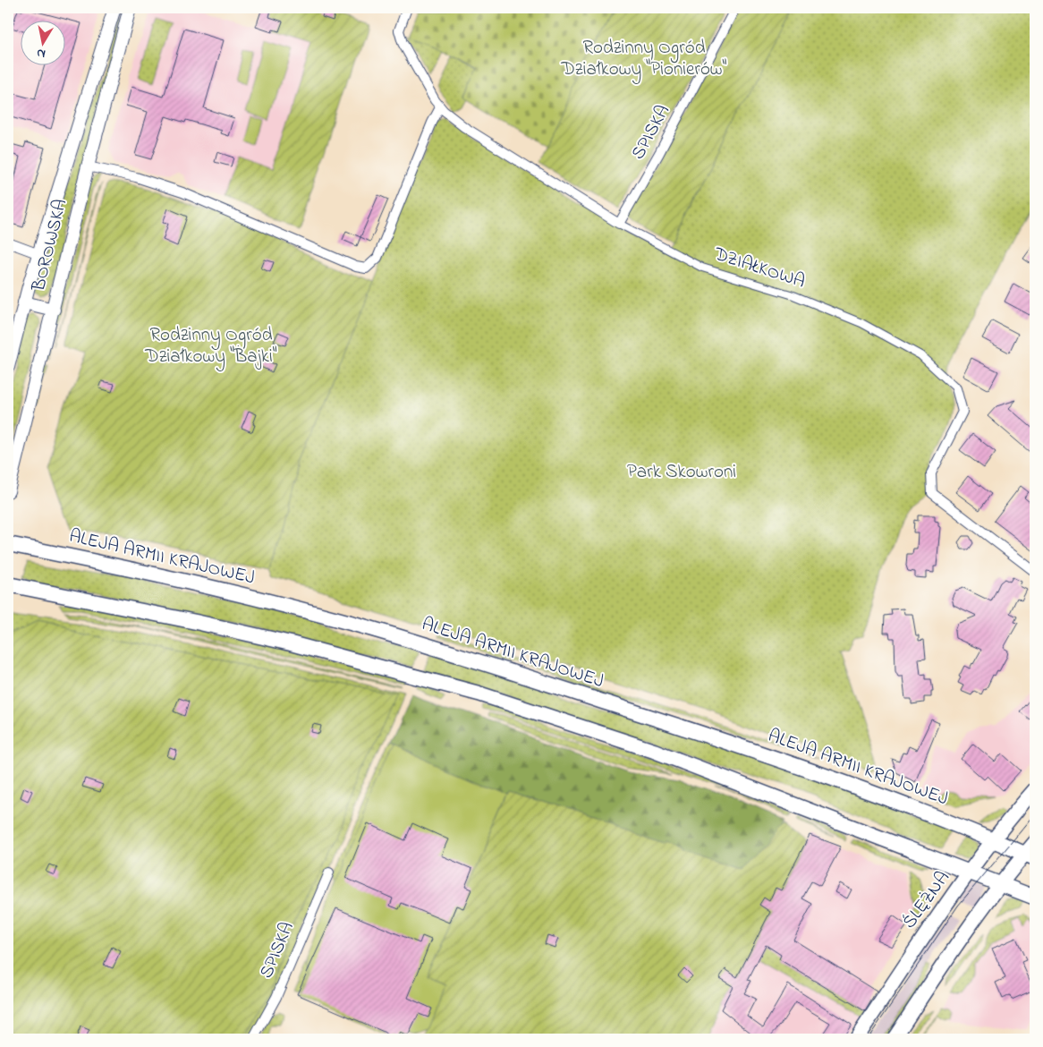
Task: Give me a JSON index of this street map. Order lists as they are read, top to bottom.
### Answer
{
  "streets": {
    "main road": ["ALEJA ARMII KRAJOWEJ", "ŚLĘŻNA"],
    "street": ["SPISKA", "BOROWSKA", "DZIAŁKOWA"]
  },
  "crossings": [
    ["SPISKA", "DZIAŁKOWA"],
    ["ALEJA ARMII KRAJOWEJ", "ŚLĘŻNA"]
  ],
  "parks": ["Rodzinny Ogród Działkowy \"Pionierów\"", "Rodzinny Ogród Działkowy \"Bajki\"", "Park Skowroni"],
  "north": "bottom"
}
